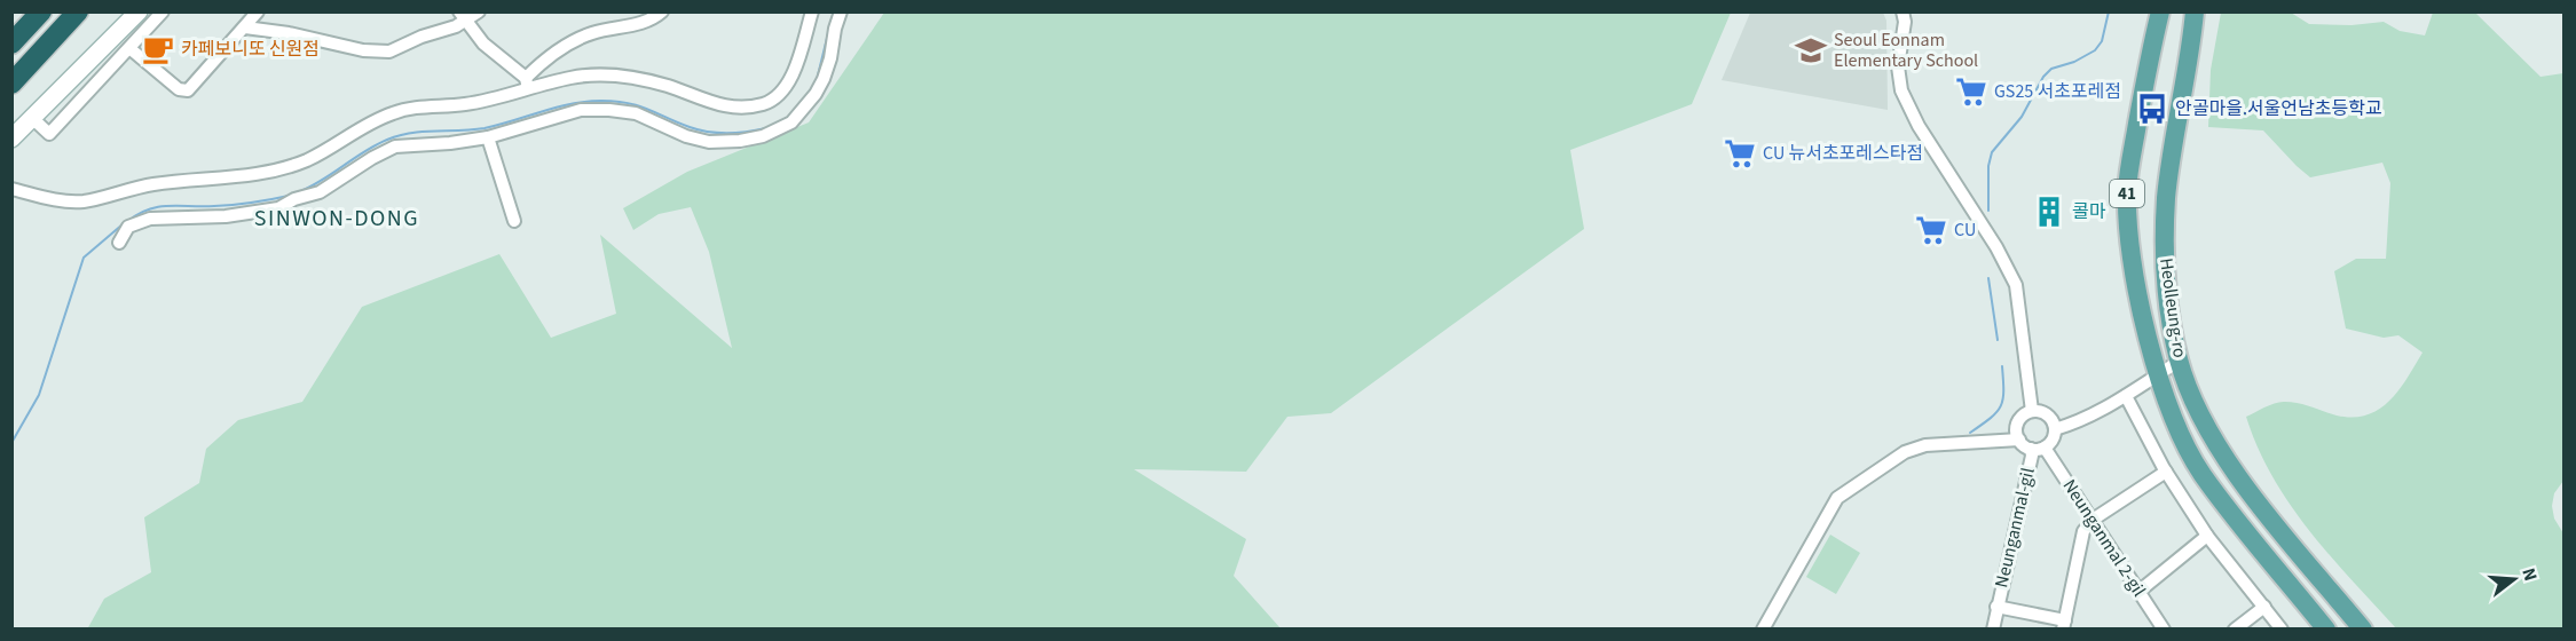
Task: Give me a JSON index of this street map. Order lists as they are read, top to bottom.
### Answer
{
  "streets": {
    "main road": ["41", "Heolleung-ro"],
    "street": ["Neunganmal-gil", "Neunganmal 2-gil"]
  },
  "crossings": [
    ["Neunganmal-gil", "Neunganmal 2-gil"]
  ],
  "districts": ["SINWON-DONG"],
  "places": {
    "cafe": ["카페보니또 신원점"],
    "school or university": ["Seoul Eonnam Elementary School"],
    "supermarket": ["GS25 서초포레점", "CU 뉴서초포레스타점", "CU"],
    "bus stop": ["안골마을.서울언남초등학교"],
    "building": ["콜마"]
  },
  "north": "right"
}
